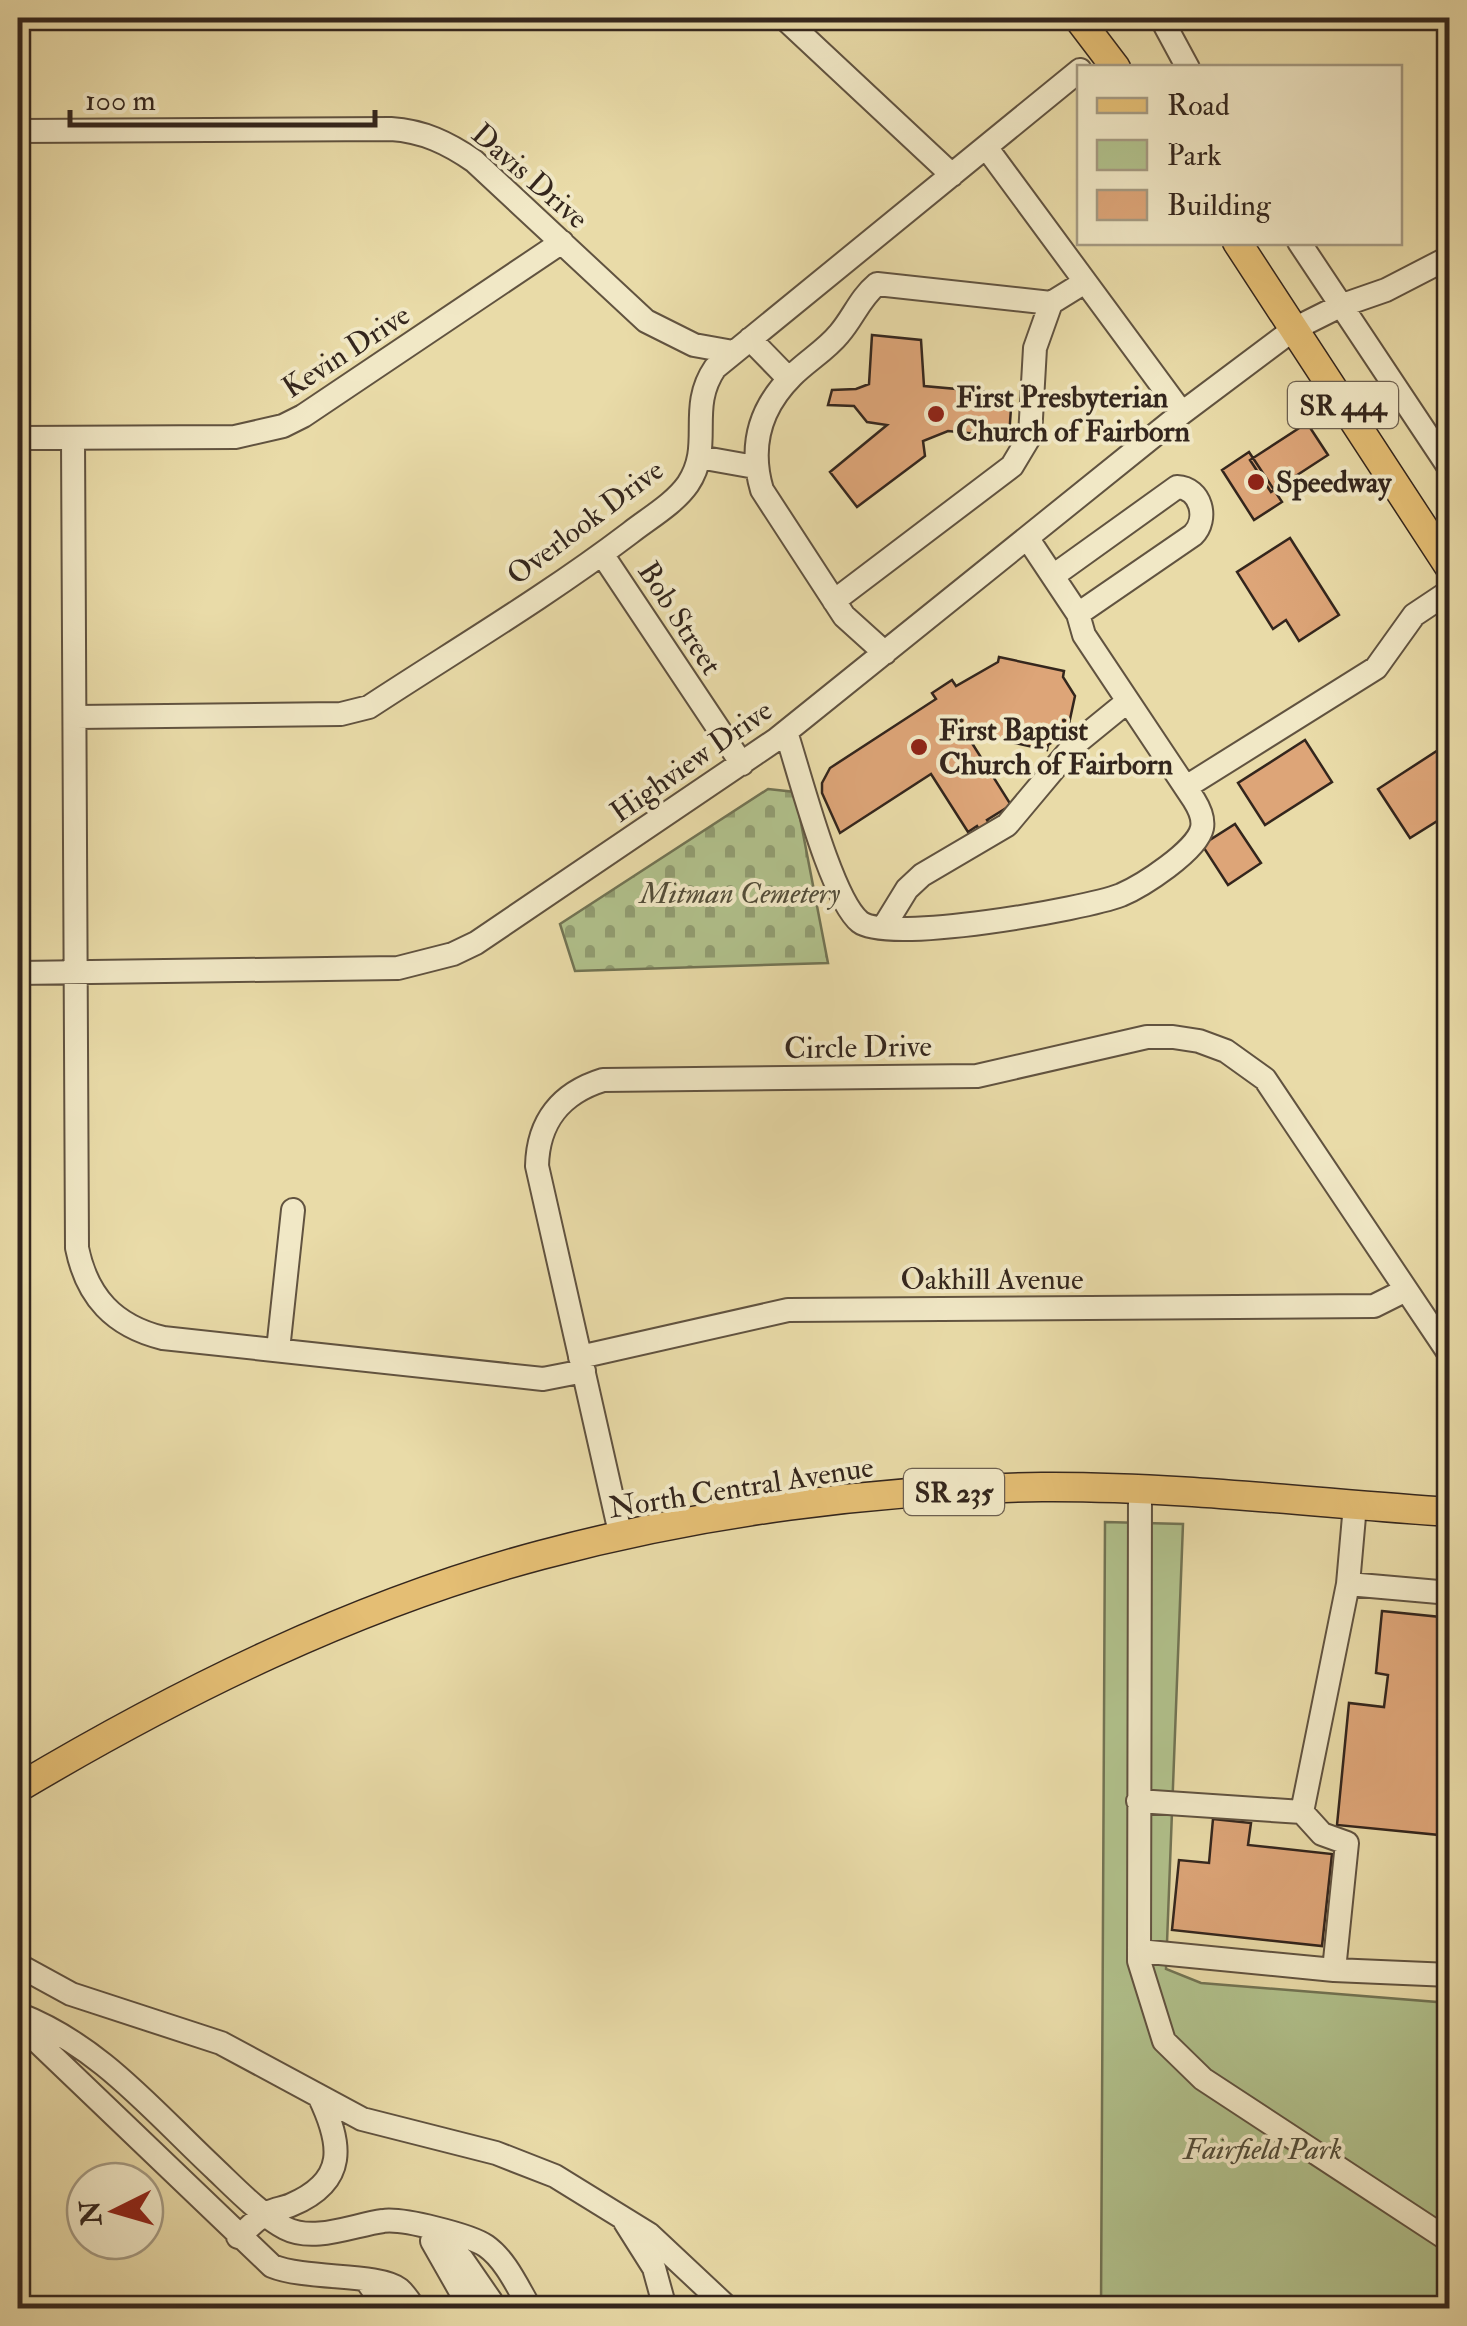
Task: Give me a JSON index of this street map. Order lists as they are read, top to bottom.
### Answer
{
  "streets": {
    "main road": ["SR 444", "North Central Avenue", "SR 235"],
    "street": [
      "Davis Drive",
      "Kevin Drive",
      "Overlook Drive",
      "Bob Street",
      "Highview Drive",
      "Circle Drive",
      "Oakhill Avenue"
    ]
  },
  "crossings": [
    ["Davis Drive", "Kevin Drive"],
    ["Davis Drive", "Overlook Drive"],
    ["Kevin Drive", "Oakhill Avenue"],
    ["SR 444", "Highview Drive"],
    ["Overlook Drive", "Bob Street"],
    ["Overlook Drive", "Oakhill Avenue"],
    ["Bob Street", "Highview Drive"],
    ["Highview Drive", "Oakhill Avenue"],
    ["Circle Drive", "Oakhill Avenue"],
    ["Circle Drive", "North Central Avenue"]
  ],
  "parks": ["Mitman Cemetery", "Fairfield Park"],
  "places": ["First Presbyterian Church of Fairborn", "Speedway", "First Baptist Church of Fairborn"],
  "legend": ["Road", "Park", "Building"],
  "scale_bar": "100 m",
  "north": "left"
}
